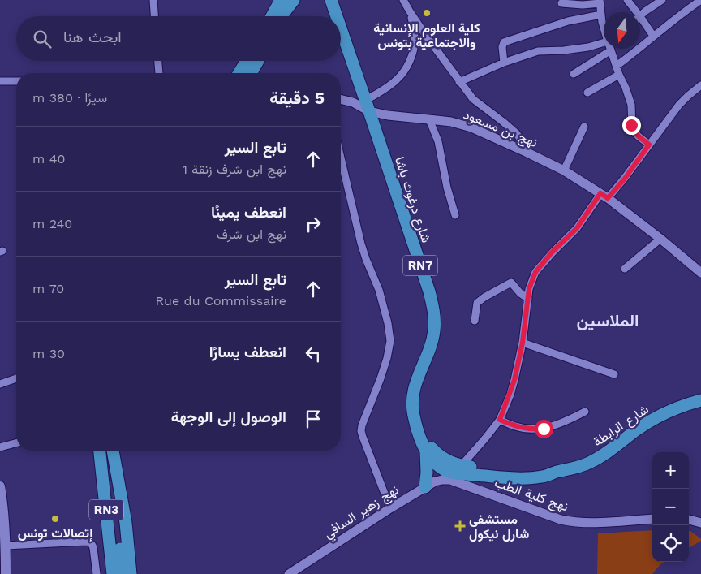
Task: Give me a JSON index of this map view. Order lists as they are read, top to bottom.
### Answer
{
  "streets": {
    "main road": [
      "شارع درغوث باشا",
      "RN7",
      "شارع الرابطة",
      "RN3"
    ],
    "street": ["نهج بن مسعود", "نهج كلية الطب", "نهج زهير السافي"]
  },
  "crossings": [
    ["نهج بن مسعود", "شارع درغوث باشا"],
    ["شارع درغوث باشا", "شارع الرابطة"],
    ["شارع درغوث باشا", "نهج كلية الطب"],
    ["شارع درغوث باشا", "نهج زهير السافي"],
    ["شارع الرابطة", "نهج كلية الطب"],
    ["شارع الرابطة", "نهج زهير السافي"],
    ["نهج كلية الطب", "نهج زهير السافي"]
  ],
  "districts": ["الملاسين"],
  "places": {
    "other": ["كلية العلوم الإنسانية والاجتماعية بتونس", "إتصالات تونس"],
    "health": ["مستشفى شارل نيكول"]
  },
  "north": "bottom",
  "page": {
    "search": "ابحث هنا",
    "heading": ["5 دقيقة", "سيرًا · 380 m"],
    "list": [
      ["تابع السير", "نهج ابن شرف زنقة 1", "40 m"],
      ["انعطف يمينًا", "نهج ابن شرف", "240 m"],
      ["تابع السير", "Rue du Commissaire", "70 m"],
      ["انعطف يسارًا", "30 m"],
      "الوصول إلى الوجهة"
    ],
    "map_buttons": ["+", "−"]
  }
}
